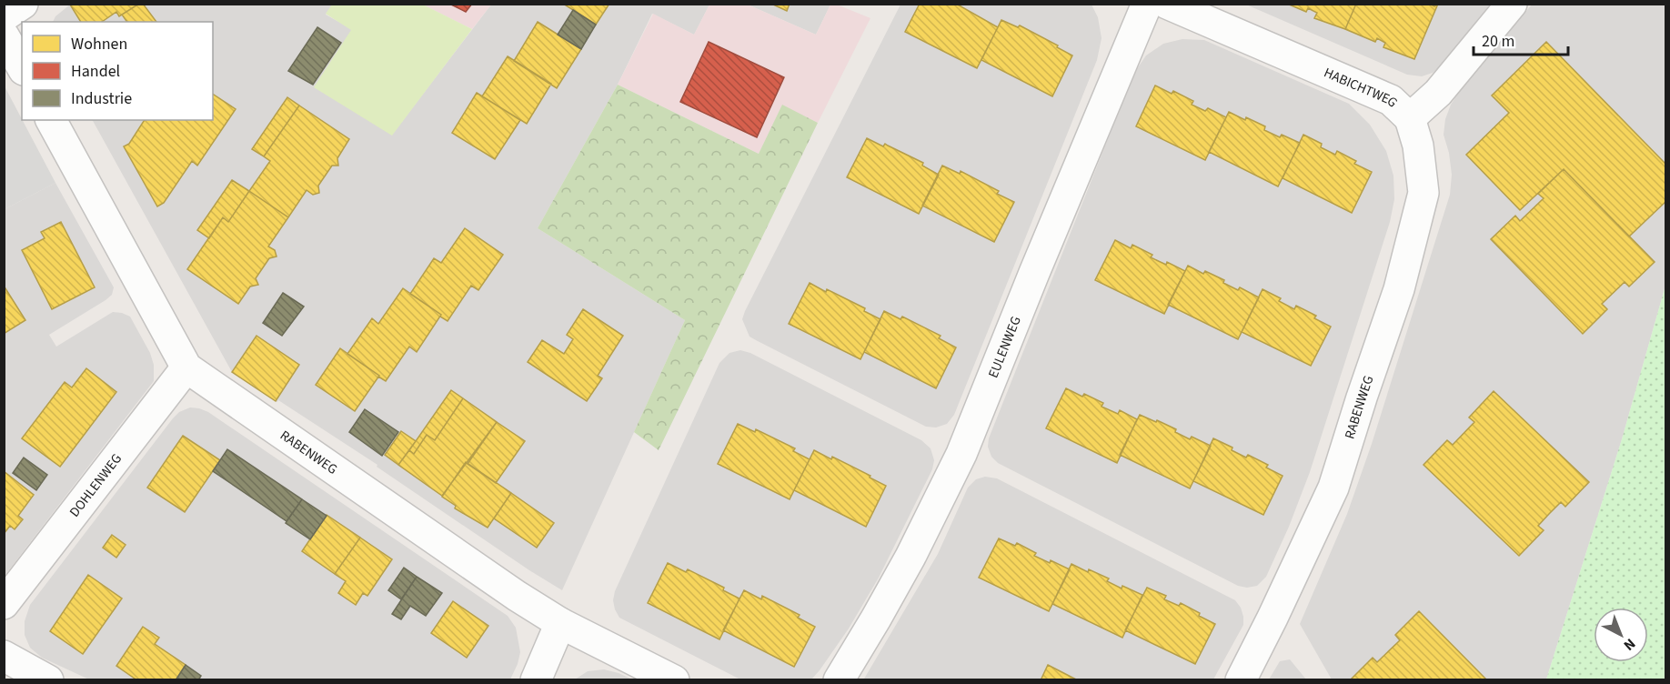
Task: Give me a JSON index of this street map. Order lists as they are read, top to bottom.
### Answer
{
  "streets": {
    "street": [
      "HABICHTWEG",
      "EULENWEG",
      "RABENWEG",
      "DOHLENWEG"
    ]
  },
  "crossings": [
    ["HABICHTWEG", "RABENWEG"],
    ["RABENWEG", "DOHLENWEG"]
  ],
  "legend": ["Wohnen", "Handel", "Industrie"],
  "scale_bar": "20 m",
  "north": "bottom right"
}
